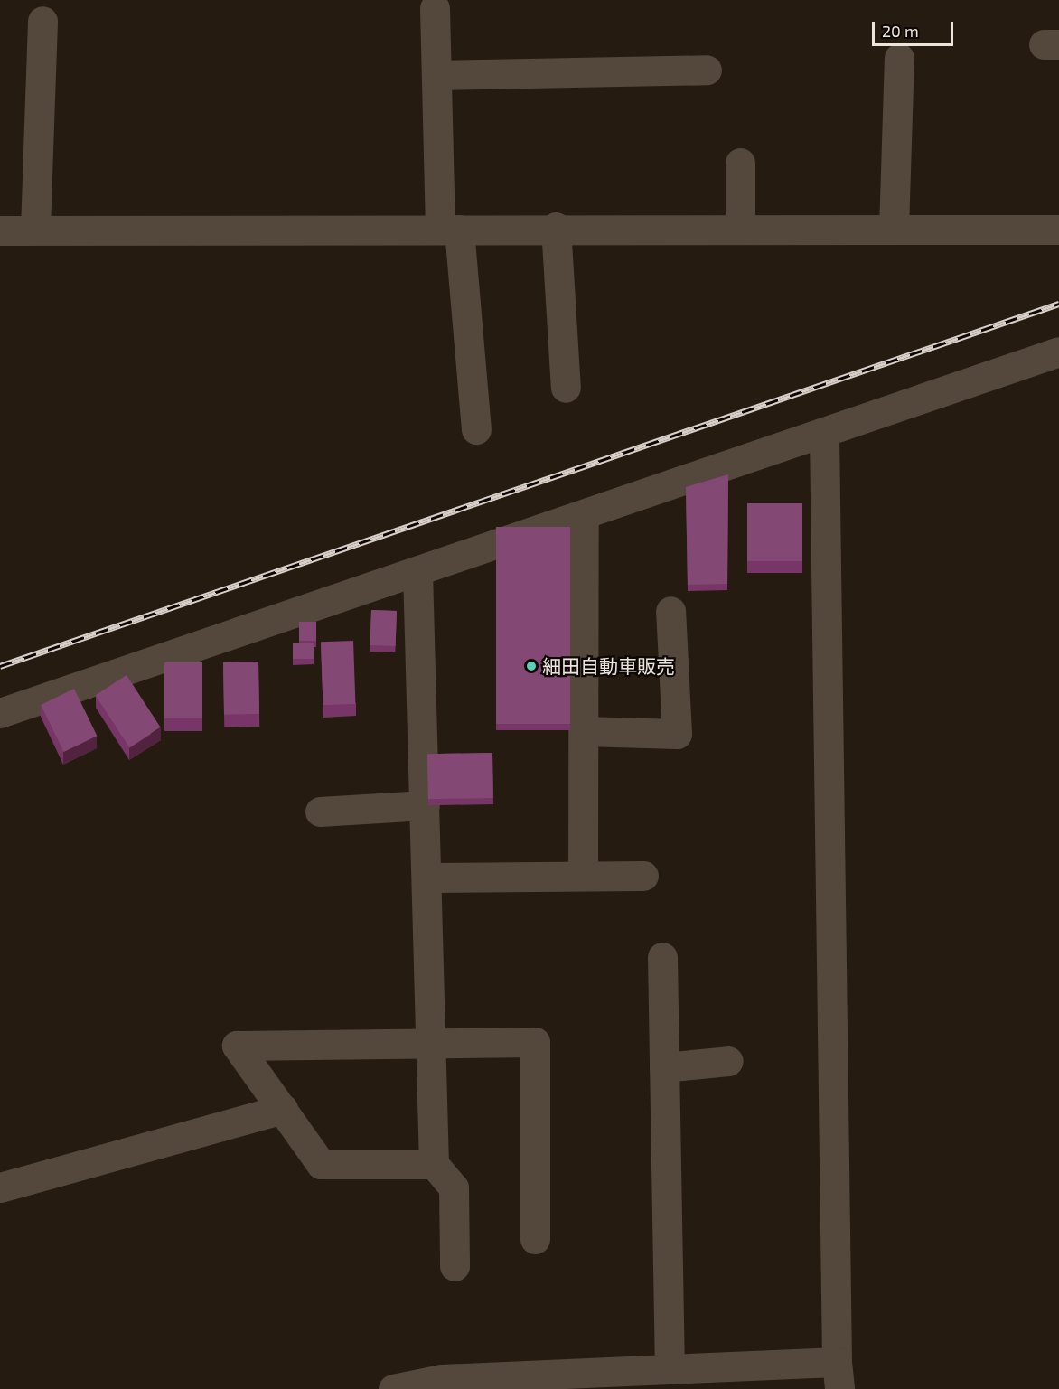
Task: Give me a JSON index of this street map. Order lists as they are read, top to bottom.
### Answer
{
  "places": ["細田自動車販売"],
  "scale_bar": "20 m"
}
